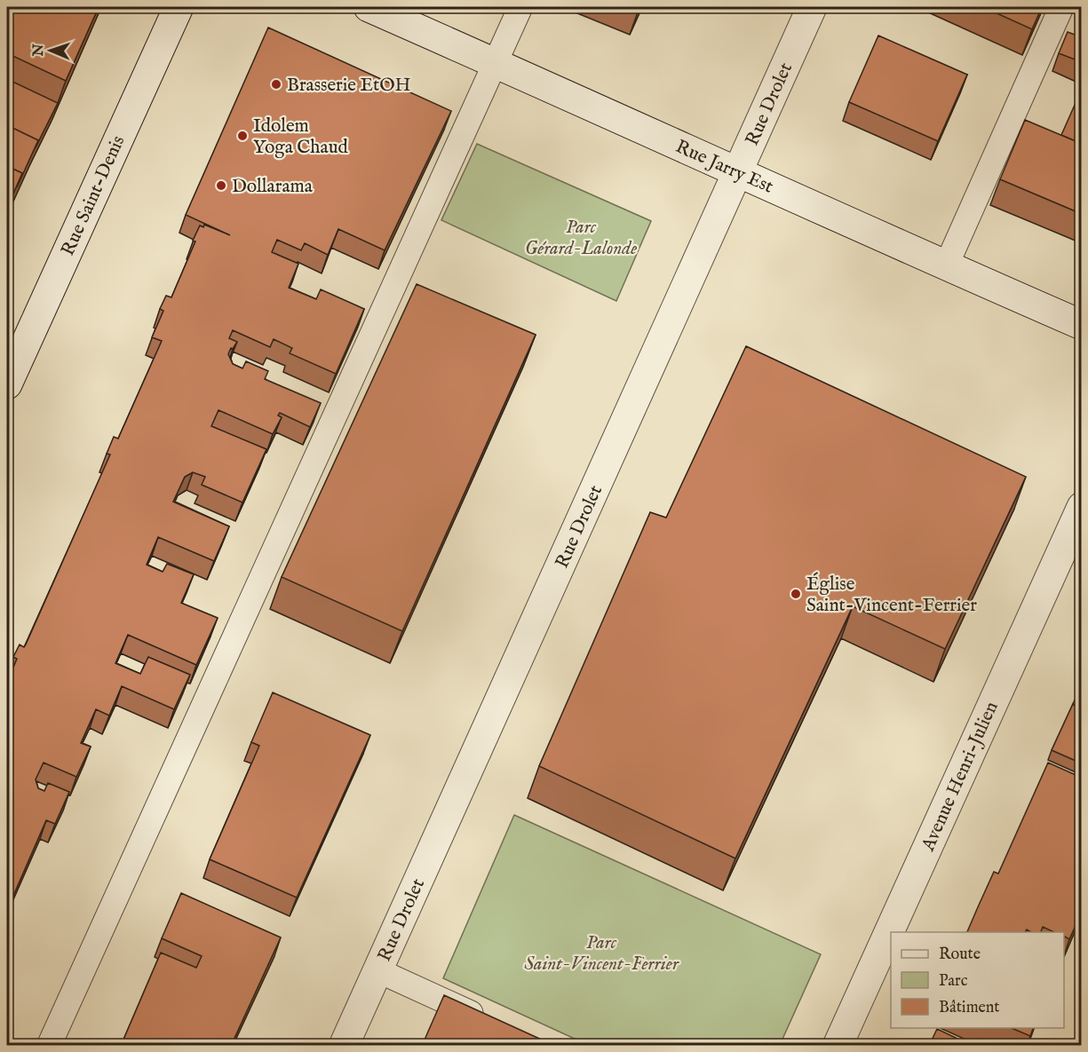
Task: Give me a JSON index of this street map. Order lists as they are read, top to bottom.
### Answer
{
  "streets": {
    "street": [
      "Rue Drolet",
      "Rue Jarry Est",
      "Rue Saint-Denis",
      "Avenue Henri-Julien"
    ]
  },
  "crossings": [
    ["Rue Drolet", "Rue Jarry Est"]
  ],
  "parks": ["Parc Gérard-Lalonde", "Parc Saint-Vincent-Ferrier"],
  "places": [
    "Brasserie EtOH",
    "Idolem Yoga Chaud",
    "Dollarama",
    "Église Saint-Vincent-Ferrier"
  ],
  "legend": ["Route", "Parc", "Bâtiment"],
  "north": "left"
}
